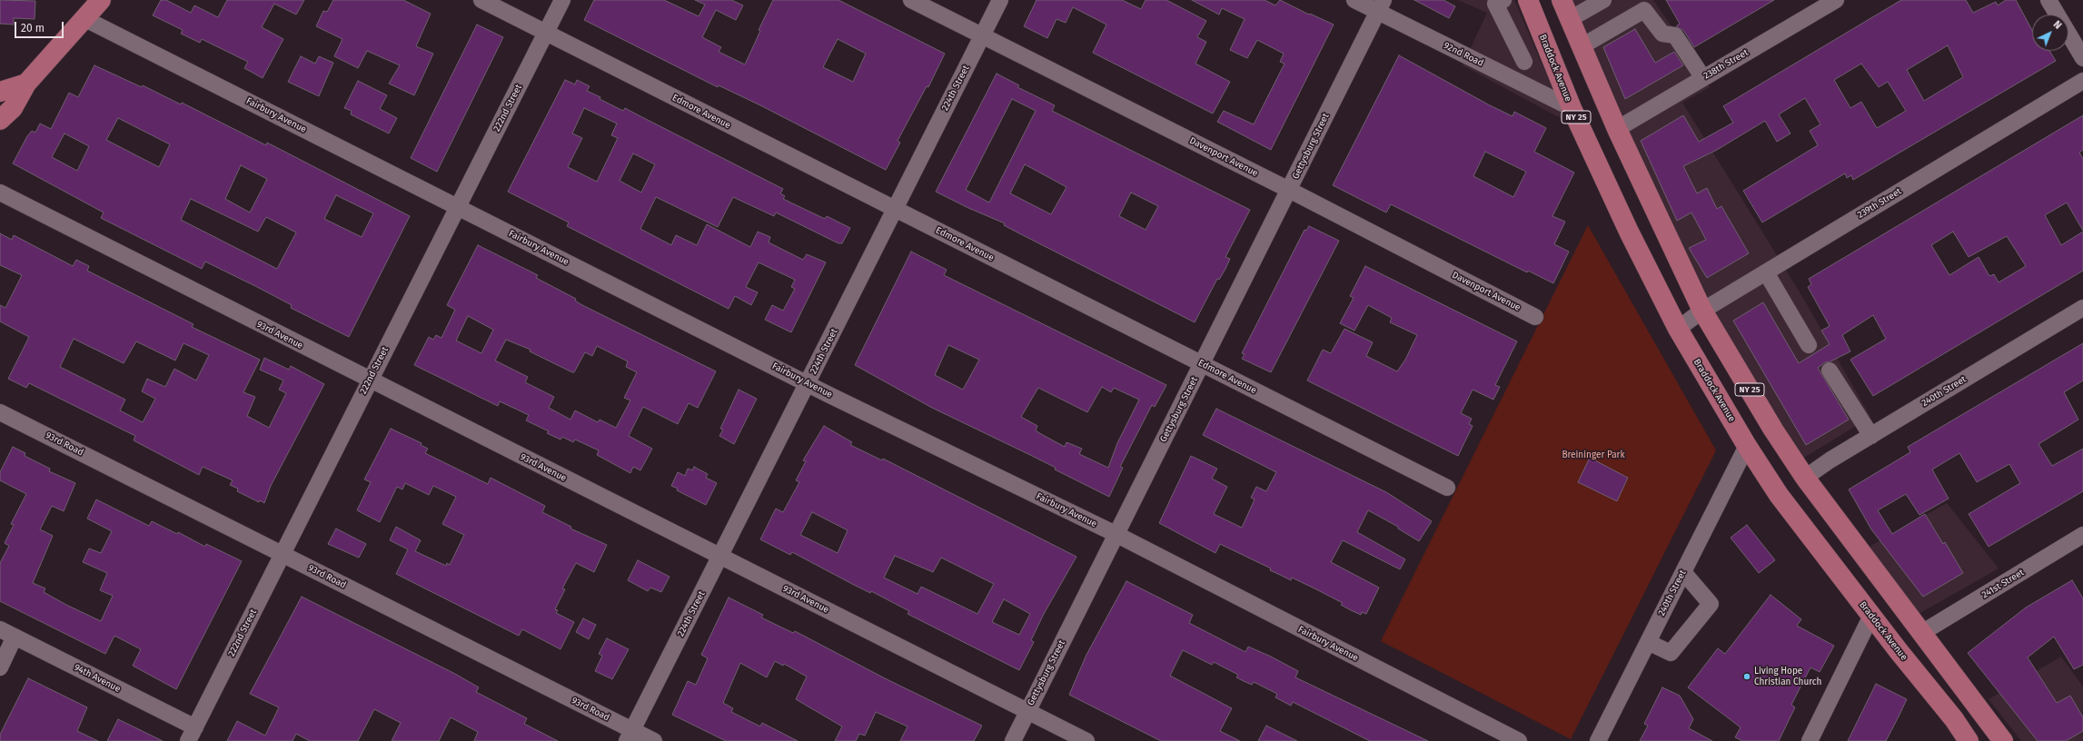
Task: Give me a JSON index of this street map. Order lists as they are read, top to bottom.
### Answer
{
  "streets": {
    "main road": ["Braddock Avenue", "NY 25"],
    "street": [
      "92nd Road",
      "238th Street",
      "224th Street",
      "222nd Street",
      "Edmore Avenue",
      "Fairbury Avenue",
      "Gettysburg Street",
      "Davenport Avenue",
      "239th Street",
      "93rd Avenue",
      "240th Street",
      "93rd Road",
      "241st Street",
      "94th Avenue"
    ]
  },
  "crossings": [
    ["92nd Road", "Braddock Avenue"],
    ["92nd Road", "Gettysburg Street"],
    ["238th Street", "NY 25"],
    ["Braddock Avenue", "239th Street"],
    ["Braddock Avenue", "240th Street"],
    ["224th Street", "Edmore Avenue"],
    ["224th Street", "Fairbury Avenue"],
    ["224th Street", "Davenport Avenue"],
    ["224th Street", "93rd Avenue"],
    ["224th Street", "93rd Road"],
    ["222nd Street", "Edmore Avenue"],
    ["222nd Street", "Fairbury Avenue"],
    ["222nd Street", "93rd Avenue"],
    ["222nd Street", "93rd Road"],
    ["222nd Street", "94th Avenue"],
    ["Edmore Avenue", "Gettysburg Street"],
    ["Fairbury Avenue", "Gettysburg Street"],
    ["NY 25", "239th Street"],
    ["NY 25", "240th Street"],
    ["NY 25", "241st Street"],
    ["Gettysburg Street", "Davenport Avenue"],
    ["Gettysburg Street", "93rd Avenue"]
  ],
  "parks": ["Breininger Park"],
  "places": ["Living Hope Christian Church"],
  "scale_bar": "20 m",
  "north": "top right"
}
